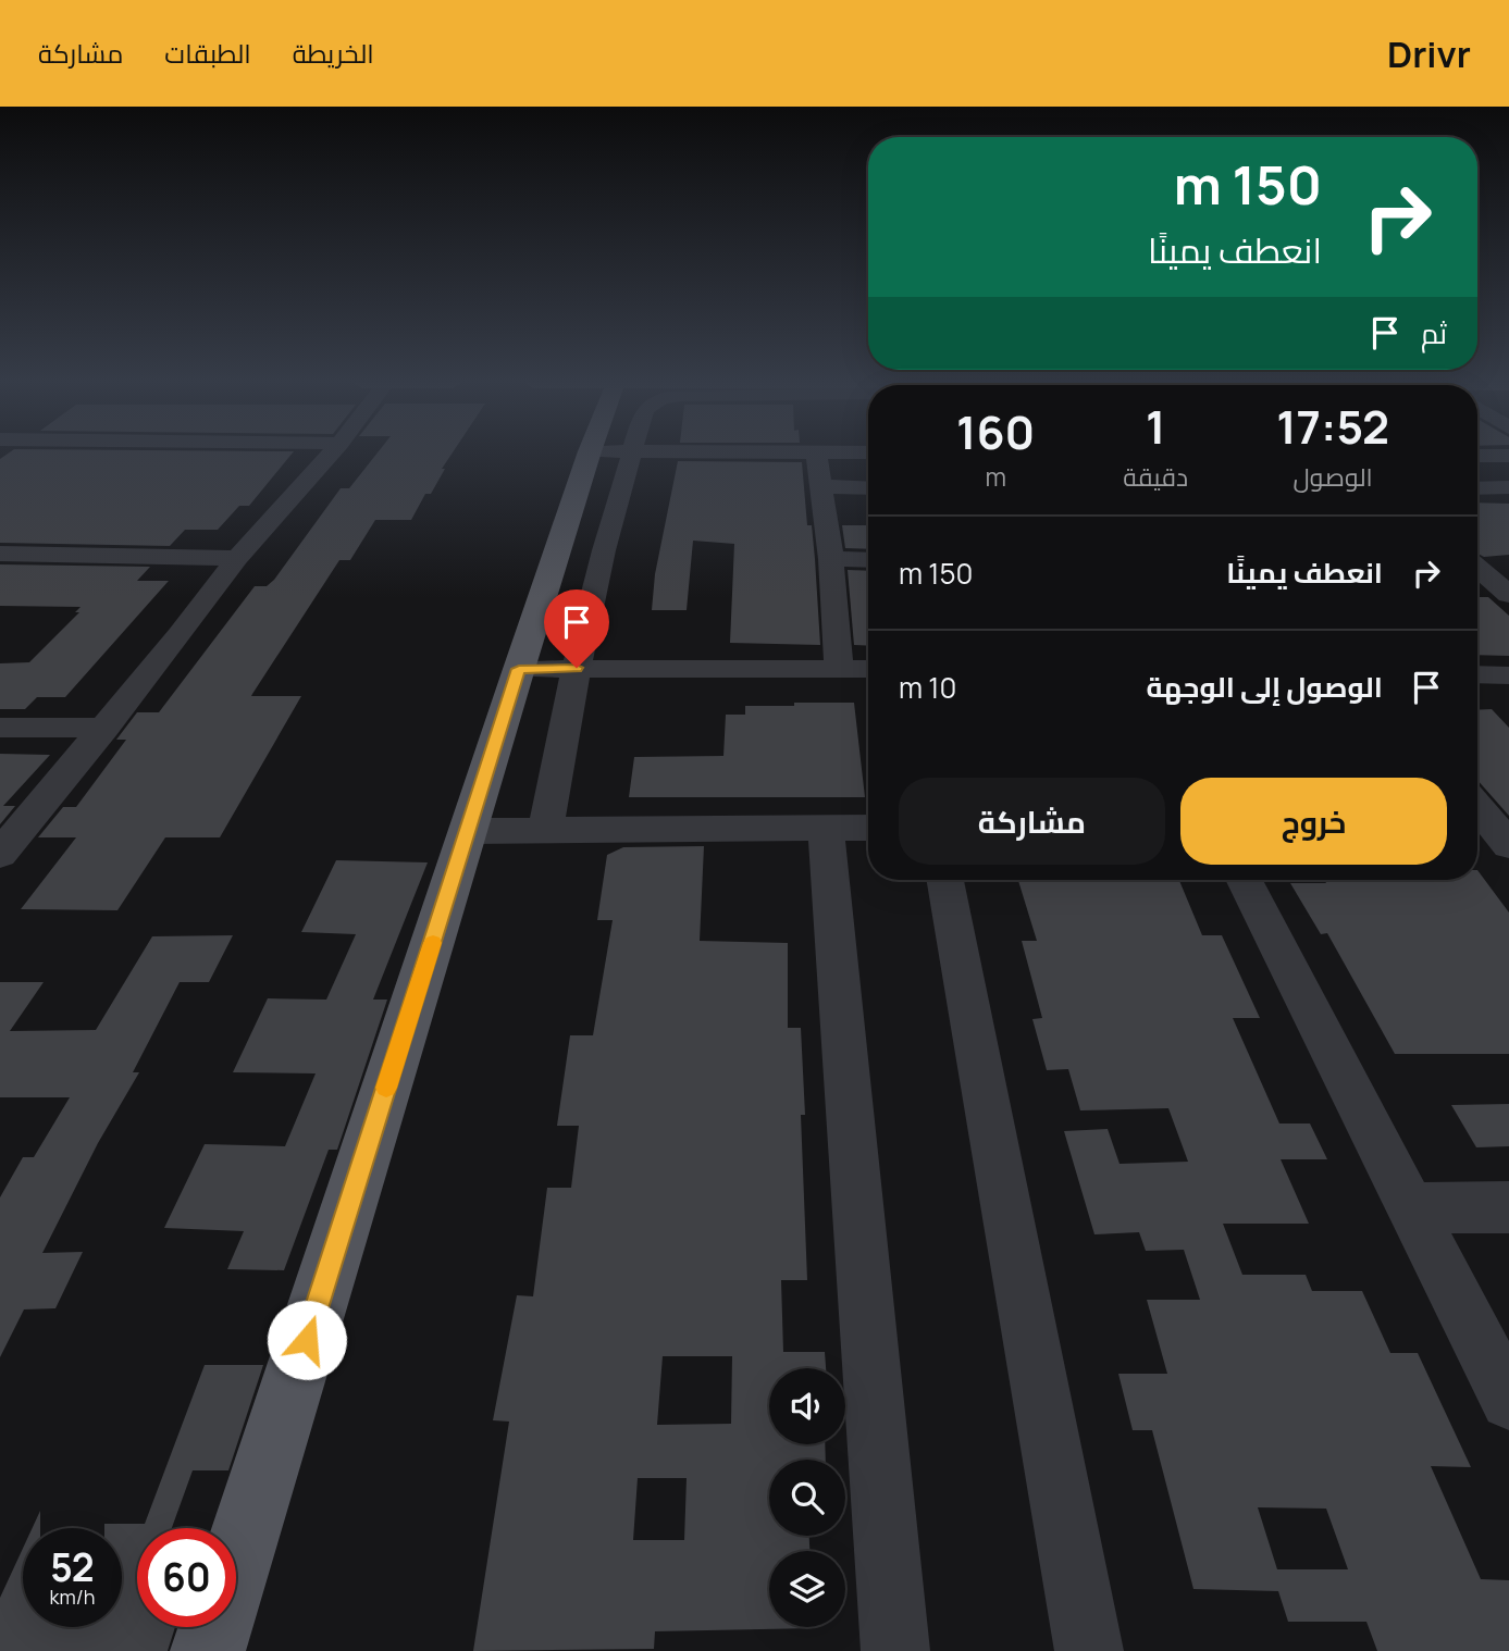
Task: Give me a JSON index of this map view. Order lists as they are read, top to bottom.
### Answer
{
  "page": {
    "header": "Drivr",
    "nav": ["الخريطة", "الطبقات", "مشاركة"],
    "turn": ["150 m", "انعطف يمينًا"],
    "then": "ثم",
    "eta": [
      "17:52",
      "الوصول",
      "1",
      "دقيقة",
      "160",
      "m"
    ],
    "list": [
      {
        "name": "انعطف يمينًا",
        "value": "150 m"
      },
      {
        "name": "الوصول إلى الوجهة",
        "value": "10 m"
      }
    ],
    "buttons": ["خروج", "مشاركة"],
    "speed": "52 km/h",
    "limit": "60"
  }
}
